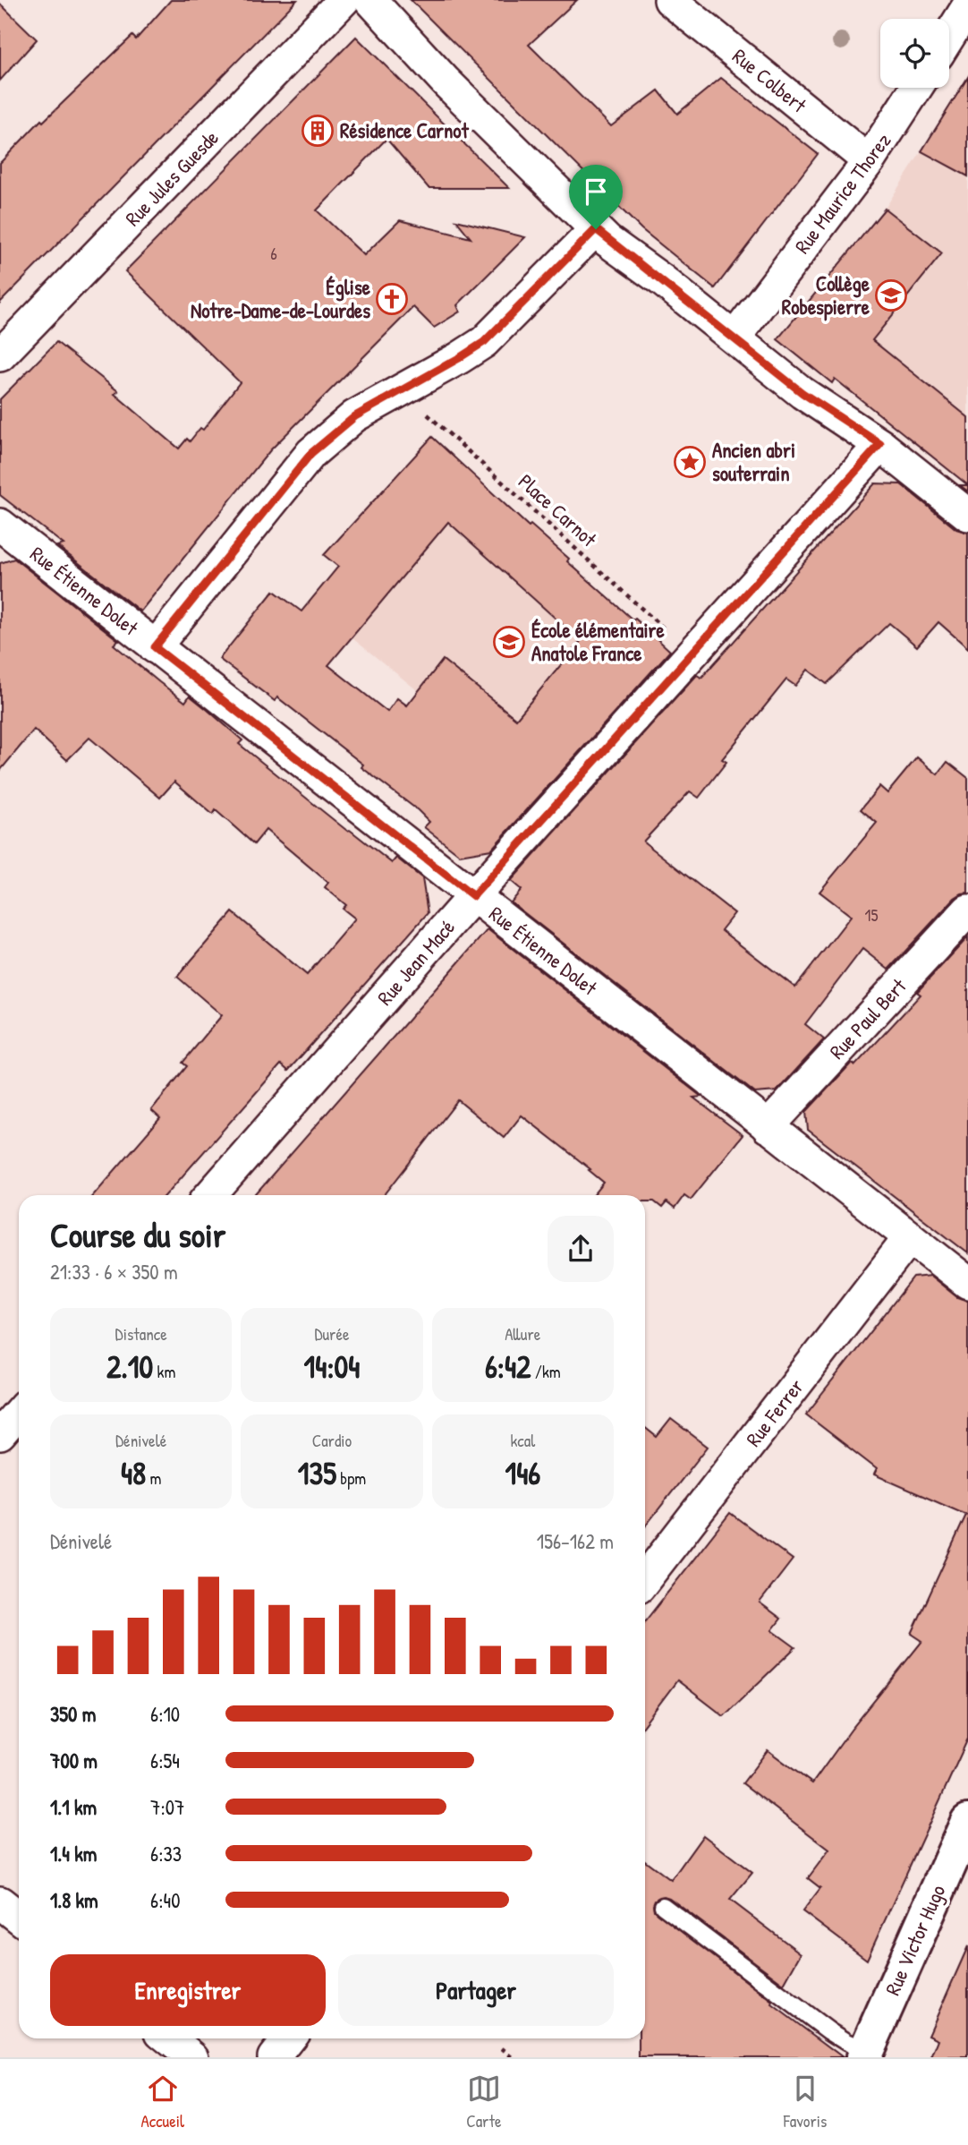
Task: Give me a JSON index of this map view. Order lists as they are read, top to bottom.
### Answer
{
  "streets": {
    "street": [
      "Rue Colbert",
      "Rue Jules Guesde",
      "Rue Maurice Thorez",
      "Rue Étienne Dolet",
      "Rue Jean Macé",
      "Rue Paul Bert",
      "Rue Ferrer",
      "Rue Victor Hugo"
    ],
    "path": ["Place Carnot"]
  },
  "crossings": [
    ["Rue Colbert", "Rue Maurice Thorez"],
    ["Place Carnot", "Rue Jean Macé"],
    ["Rue Étienne Dolet", "Rue Jean Macé"],
    ["Rue Étienne Dolet", "Rue Paul Bert"],
    ["Rue Étienne Dolet", "Rue Ferrer"]
  ],
  "places": {
    "building": ["Résidence Carnot"],
    "school or university": ["Collège Robespierre", "École élémentaire Anatole France"],
    "church": ["Église Notre-Dame-de-Lourdes"],
    "place": ["Ancien abri souterrain"]
  },
  "house_numbers": ["6", "15"],
  "page": {
    "heading": ["Course du soir", "21:33 · 6 × 350 m"],
    "stats": [
      ["Distance", "2.10 km"],
      ["Durée", "14:04"],
      ["Allure", "6:42 /km"],
      ["Dénivelé", "48 m"],
      ["Cardio", "135 bpm"],
      ["kcal", "146"]
    ],
    "chart": ["Dénivelé", "156–162 m"],
    "list": [
      {
        "name": "350 m",
        "note": "6:10"
      },
      {
        "name": "700 m",
        "note": "6:54"
      },
      {
        "name": "1.1 km",
        "note": "7:07"
      },
      {
        "name": "1.4 km",
        "note": "6:33"
      },
      {
        "name": "1.8 km",
        "note": "6:40"
      }
    ],
    "buttons": ["Enregistrer", "Partager"],
    "tabs": ["Accueil", "Carte", "Favoris"]
  }
}
